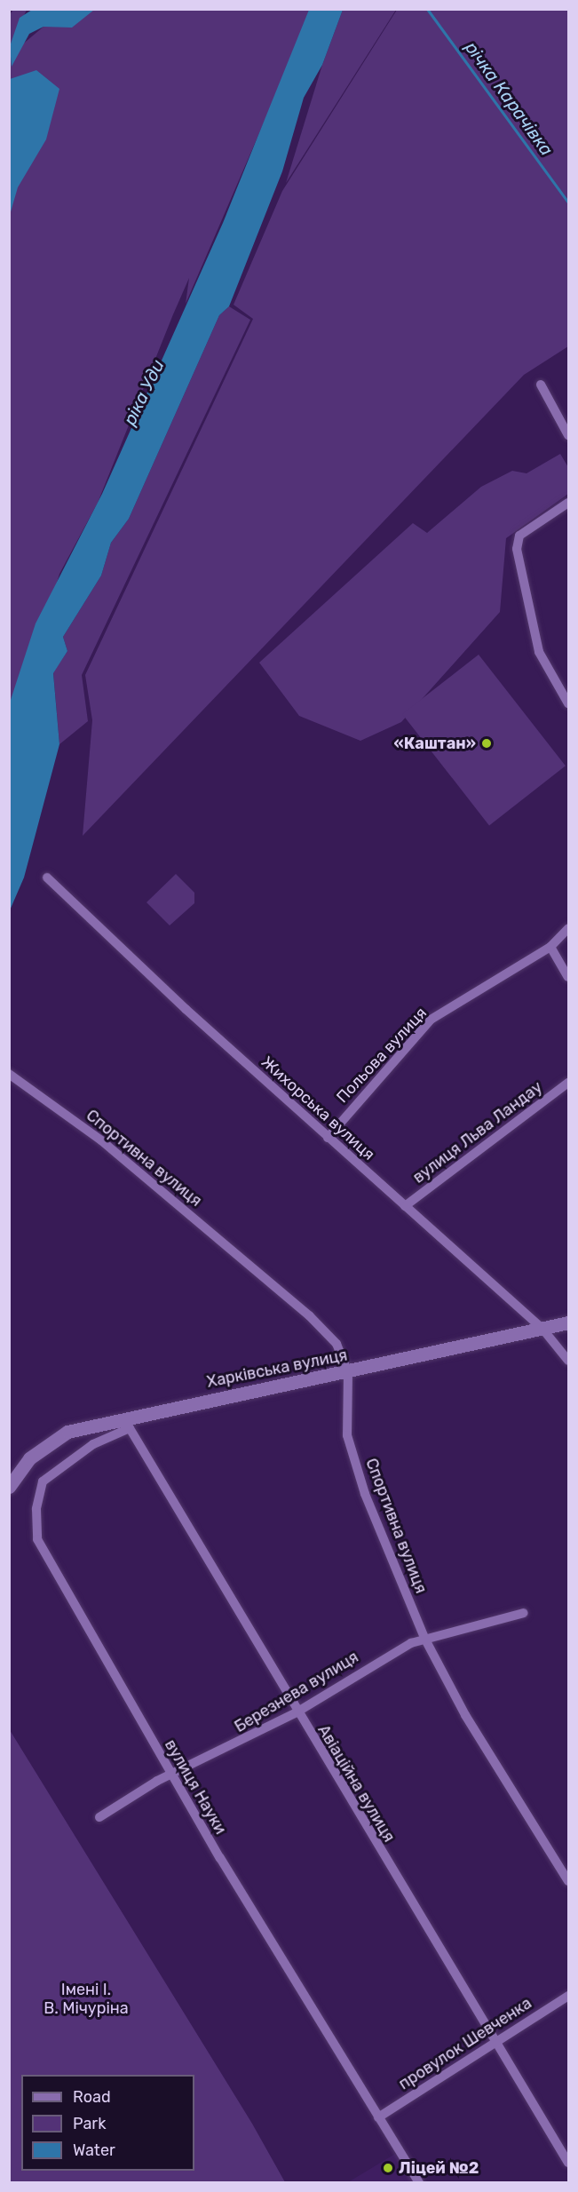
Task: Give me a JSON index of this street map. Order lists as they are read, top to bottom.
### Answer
{
  "streets": {
    "main road": ["Харківська вулиця"],
    "street": [
      "Польова вулиця",
      "Жихорська вулиця",
      "вулиця Льва Ландау",
      "Спортивна вулиця",
      "Березнева вулиця",
      "Авіаційна вулиця",
      "вулиця Науки",
      "провулок Шевченка"
    ]
  },
  "crossings": [
    ["Польова вулиця", "Жихорська вулиця"],
    ["Жихорська вулиця", "вулиця Льва Ландау"],
    ["Жихорська вулиця", "Харківська вулиця"],
    ["Спортивна вулиця", "Харківська вулиця"],
    ["Спортивна вулиця", "Березнева вулиця"],
    ["Харківська вулиця", "Авіаційна вулиця"],
    ["Харківська вулиця", "вулиця Науки"],
    ["Березнева вулиця", "Авіаційна вулиця"],
    ["Березнева вулиця", "вулиця Науки"],
    ["Авіаційна вулиця", "вулиця Науки"],
    ["Авіаційна вулиця", "провулок Шевченка"],
    ["вулиця Науки", "провулок Шевченка"]
  ],
  "water": ["річка Карачівка", "ріка Уди"],
  "parks": ["Імені І. В. Мічуріна"],
  "places": ["«Каштан»", "Ліцей №2"],
  "legend": ["Road", "Park", "Water"]
}
